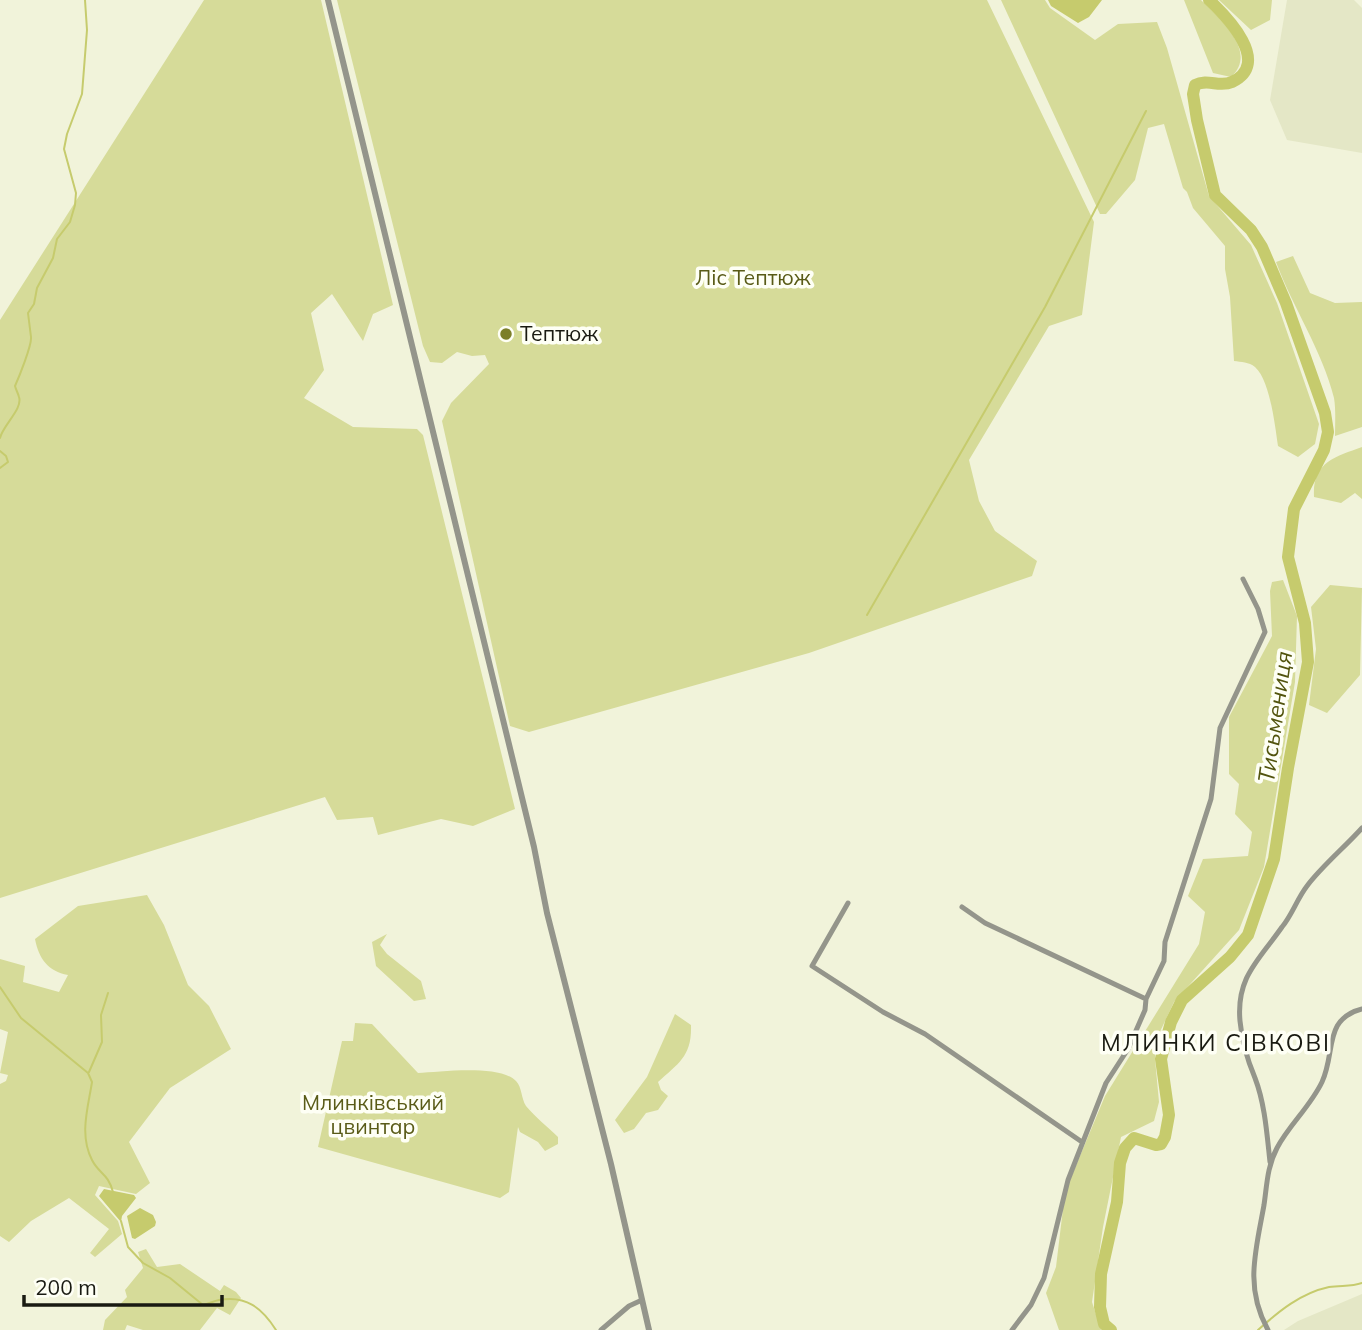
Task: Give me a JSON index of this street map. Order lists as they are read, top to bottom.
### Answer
{
  "districts": ["МЛИНКИ СІВКОВІ"],
  "water": ["Тисьмениця"],
  "parks": ["Ліс Тептюж", "Млинківський цвинтар"],
  "places": ["Тептюж"],
  "scale_bar": "200 m"
}
